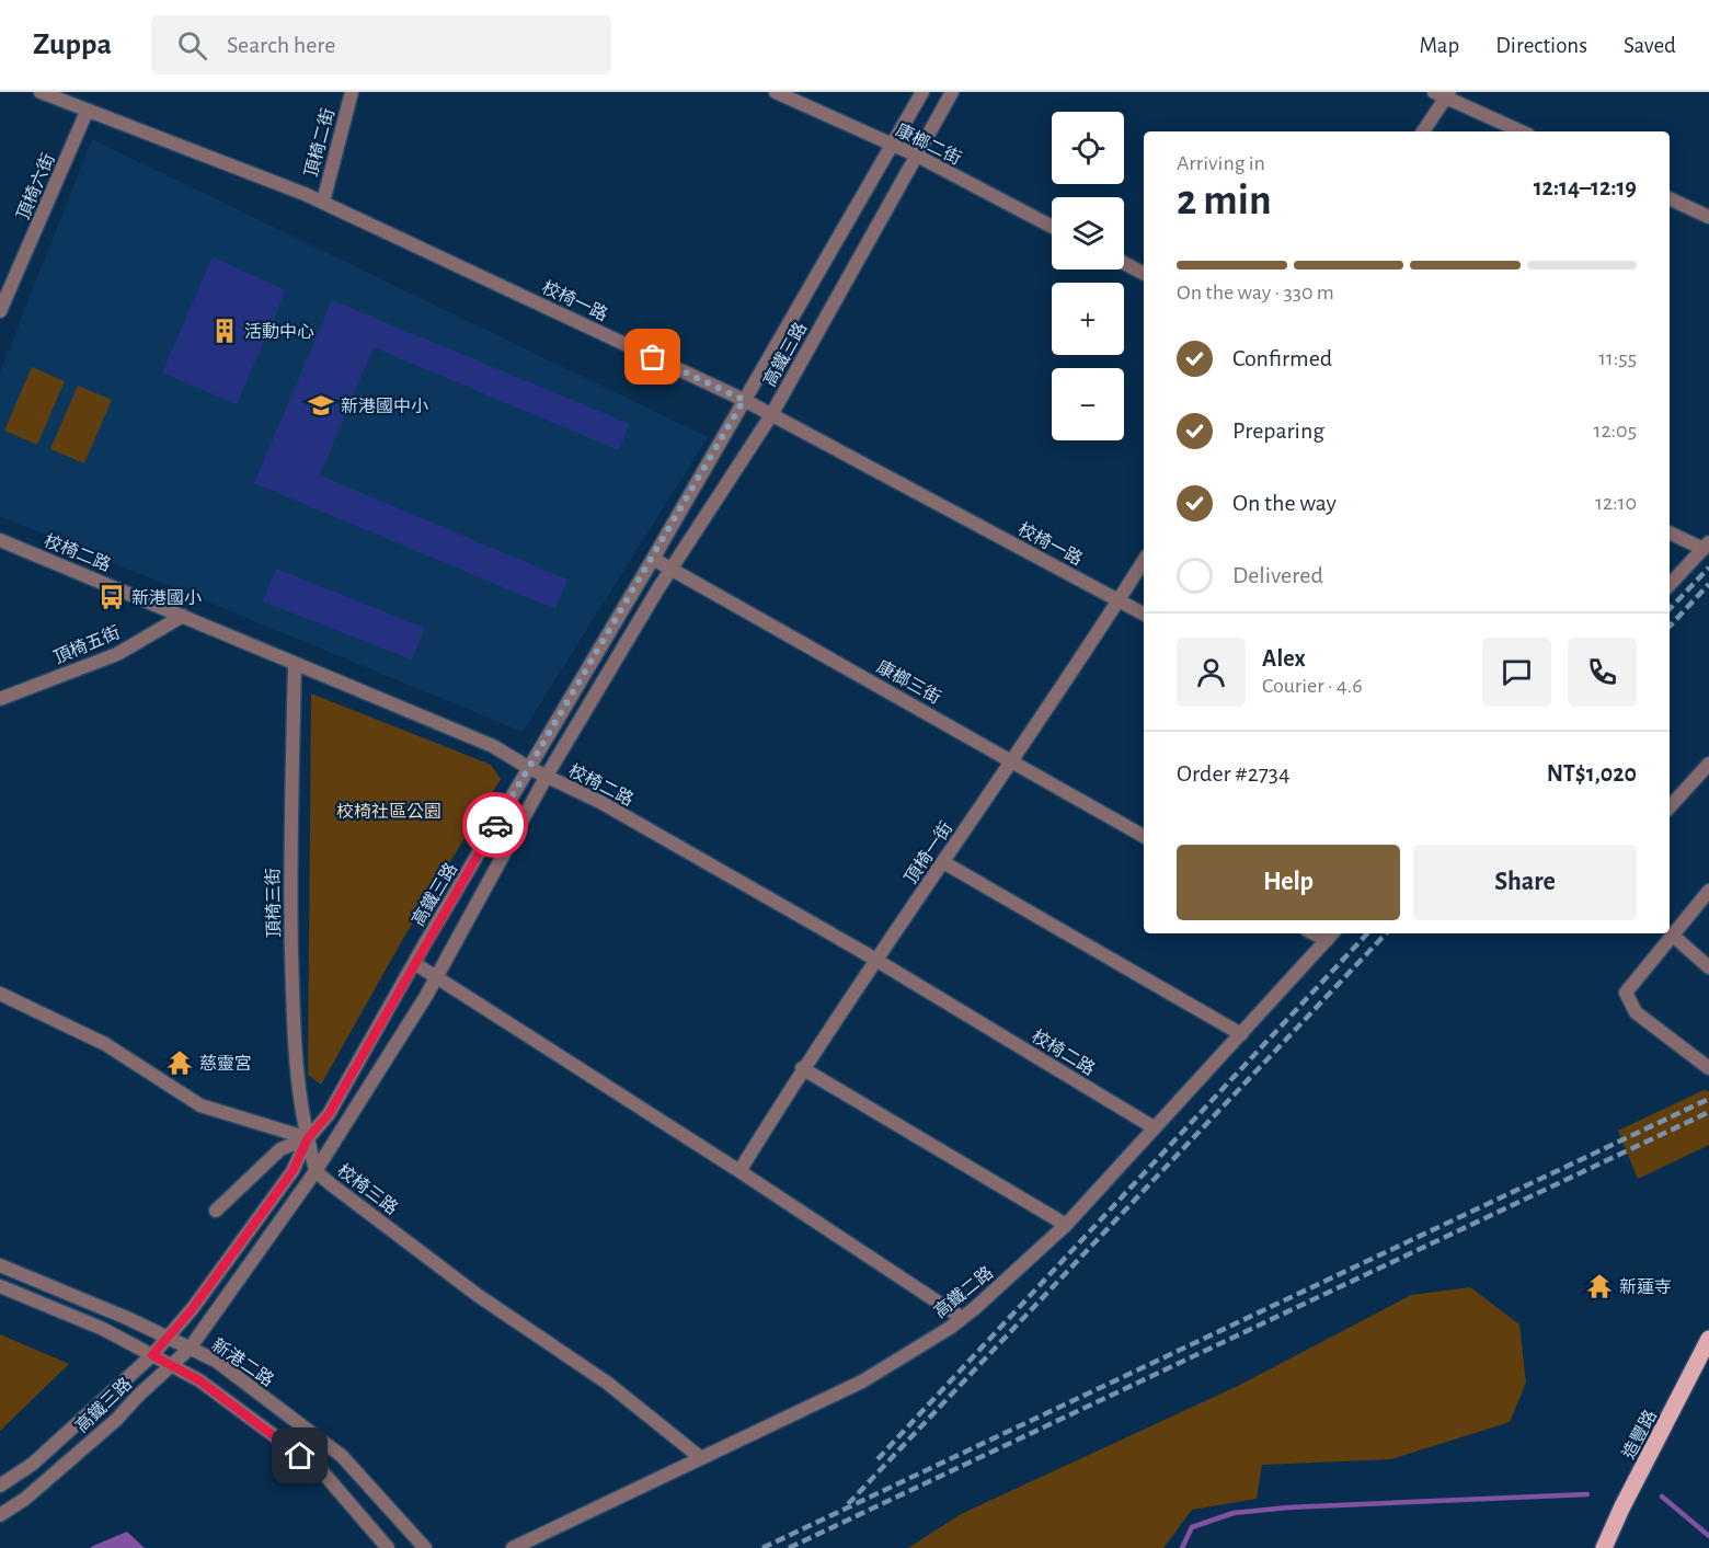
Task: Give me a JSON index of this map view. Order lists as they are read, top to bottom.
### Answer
{
  "streets": {
    "main road": ["造豐路"],
    "street": [
      "頂椅二街",
      "康榔二街",
      "頂椅六街",
      "校椅一路",
      "高鐵三路",
      "校椅二路",
      "頂椅五街",
      "康榔三街",
      "頂椅一街",
      "頂椅三街",
      "校椅三路",
      "高鐵二路",
      "新港二路"
    ]
  },
  "crossings": [
    ["頂椅二街", "校椅一路"],
    ["康榔二街", "高鐵三路"],
    ["頂椅六街", "校椅一路"],
    ["校椅一路", "高鐵三路"],
    ["校椅一路", "頂椅一街"],
    ["高鐵三路", "校椅二路"],
    ["高鐵三路", "康榔三街"],
    ["高鐵三路", "頂椅三街"],
    ["高鐵三路", "校椅三路"],
    ["高鐵三路", "新港二路"],
    ["校椅二路", "頂椅五街"],
    ["校椅二路", "頂椅一街"],
    ["校椅二路", "頂椅三街"],
    ["校椅二路", "高鐵二路"],
    ["康榔三街", "頂椅一街"],
    ["頂椅三街", "校椅三路"],
    ["校椅三路", "高鐵二路"]
  ],
  "parks": ["校椅社區公園"],
  "places": {
    "building": ["活動中心"],
    "school or university": ["新港國中小"],
    "bus stop": ["新港國小"],
    "temple": ["慈靈宮", "新蓮寺"]
  },
  "page": {
    "header": "Zuppa",
    "search": "Search here",
    "nav": ["Map", "Directions", "Saved"],
    "map_buttons": ["+", "−"],
    "heading": ["2 min", "Arriving in", "12:14–12:19"],
    "panel": [
      "Alex",
      "Courier · 4.6",
      "Order #2734",
      "NT$1,020"
    ],
    "bar": "On the way · 330 m",
    "list": [
      ["Confirmed", "11:55"],
      ["Preparing", "12:05"],
      ["On the way", "12:10"],
      "Delivered"
    ],
    "buttons": ["Help", "Share"]
  }
}
